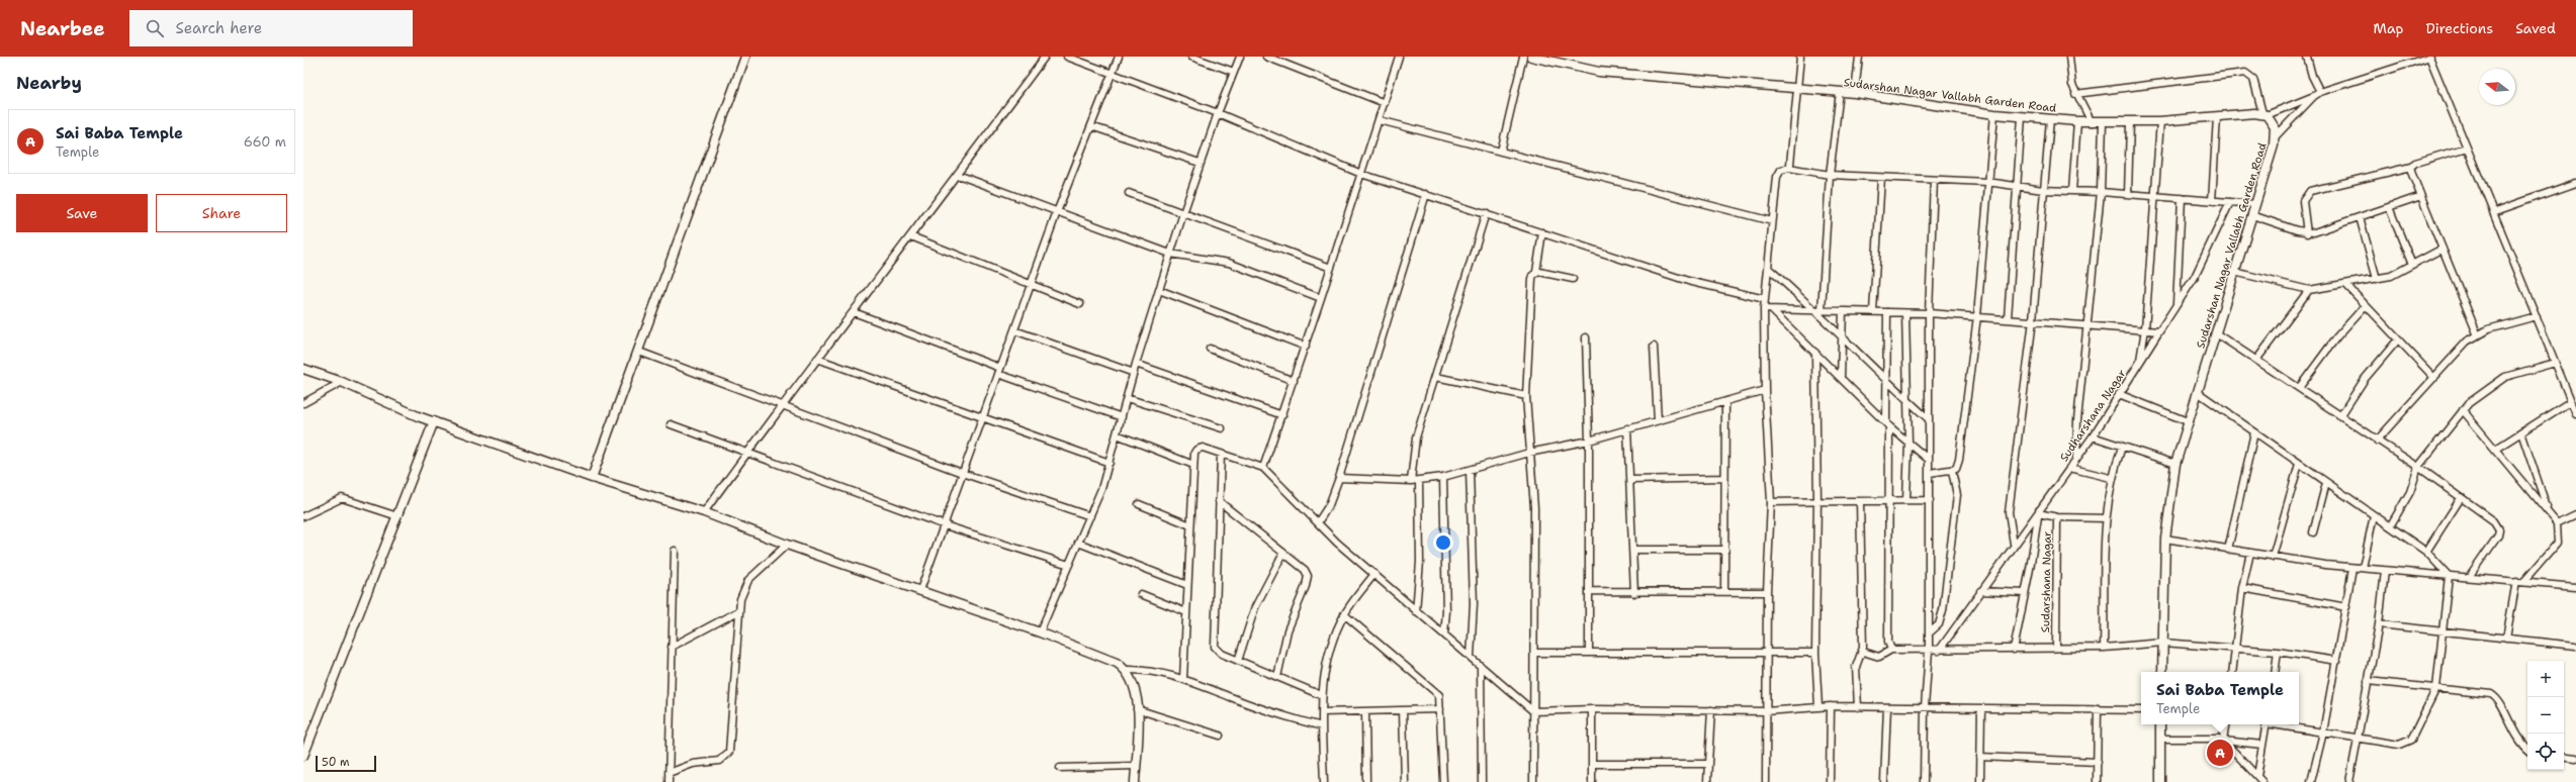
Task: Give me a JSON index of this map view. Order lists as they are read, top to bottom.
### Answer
{
  "streets": {
    "street": ["Sudarshan Nagar Vallabh Garden Road", "Sudharshana Nagar", "Sudarshana Nagar"]
  },
  "crossings": [
    ["Sudarshan Nagar Vallabh Garden Road", "Sudarshana Nagar"]
  ],
  "scale_bar": "50 m",
  "north": "left",
  "page": {
    "header": "Nearbee",
    "search": "Search here",
    "nav": ["Map", "Directions", "Saved"],
    "heading": "Nearby",
    "list": [
      {
        "mark": "A",
        "name": "Sai Baba Temple",
        "note": "Temple",
        "value": "660 m"
      }
    ],
    "buttons": ["Save", "Share"],
    "map_buttons": ["+", "−"],
    "popup": ["Sai Baba Temple", "Temple"],
    "pins": "A",
    "scale": "50 m"
  }
}
